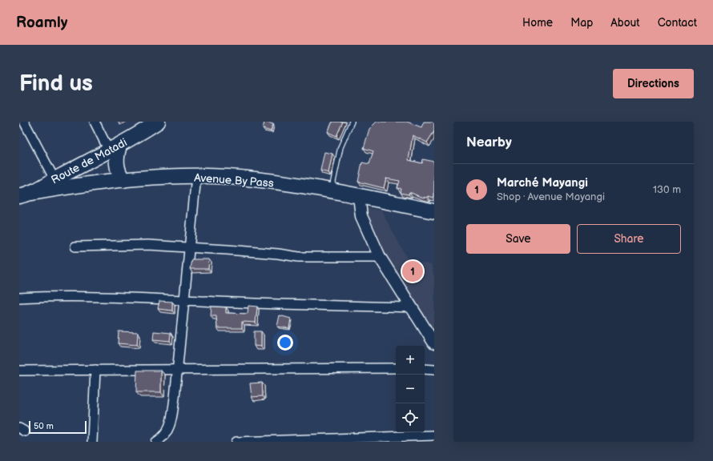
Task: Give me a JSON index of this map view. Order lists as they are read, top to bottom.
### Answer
{
  "streets": {
    "highway": ["Route de Matadi", "Avenue By Pass"]
  },
  "crossings": [
    ["Route de Matadi", "Avenue By Pass"]
  ],
  "scale_bar": "50 m",
  "page": {
    "header": "Roamly",
    "nav": [
      "Home",
      "Map",
      "About",
      "Contact"
    ],
    "buttons": [
      "Directions",
      ["Save", "Share"]
    ],
    "title": "Find us",
    "heading": "Nearby",
    "list": [
      {
        "mark": "1",
        "name": "Marché Mayangi",
        "note": "Shop · Avenue Mayangi",
        "value": "130 m"
      }
    ],
    "pins": "1",
    "map_buttons": ["+", "−"],
    "scale": "50 m"
  }
}
